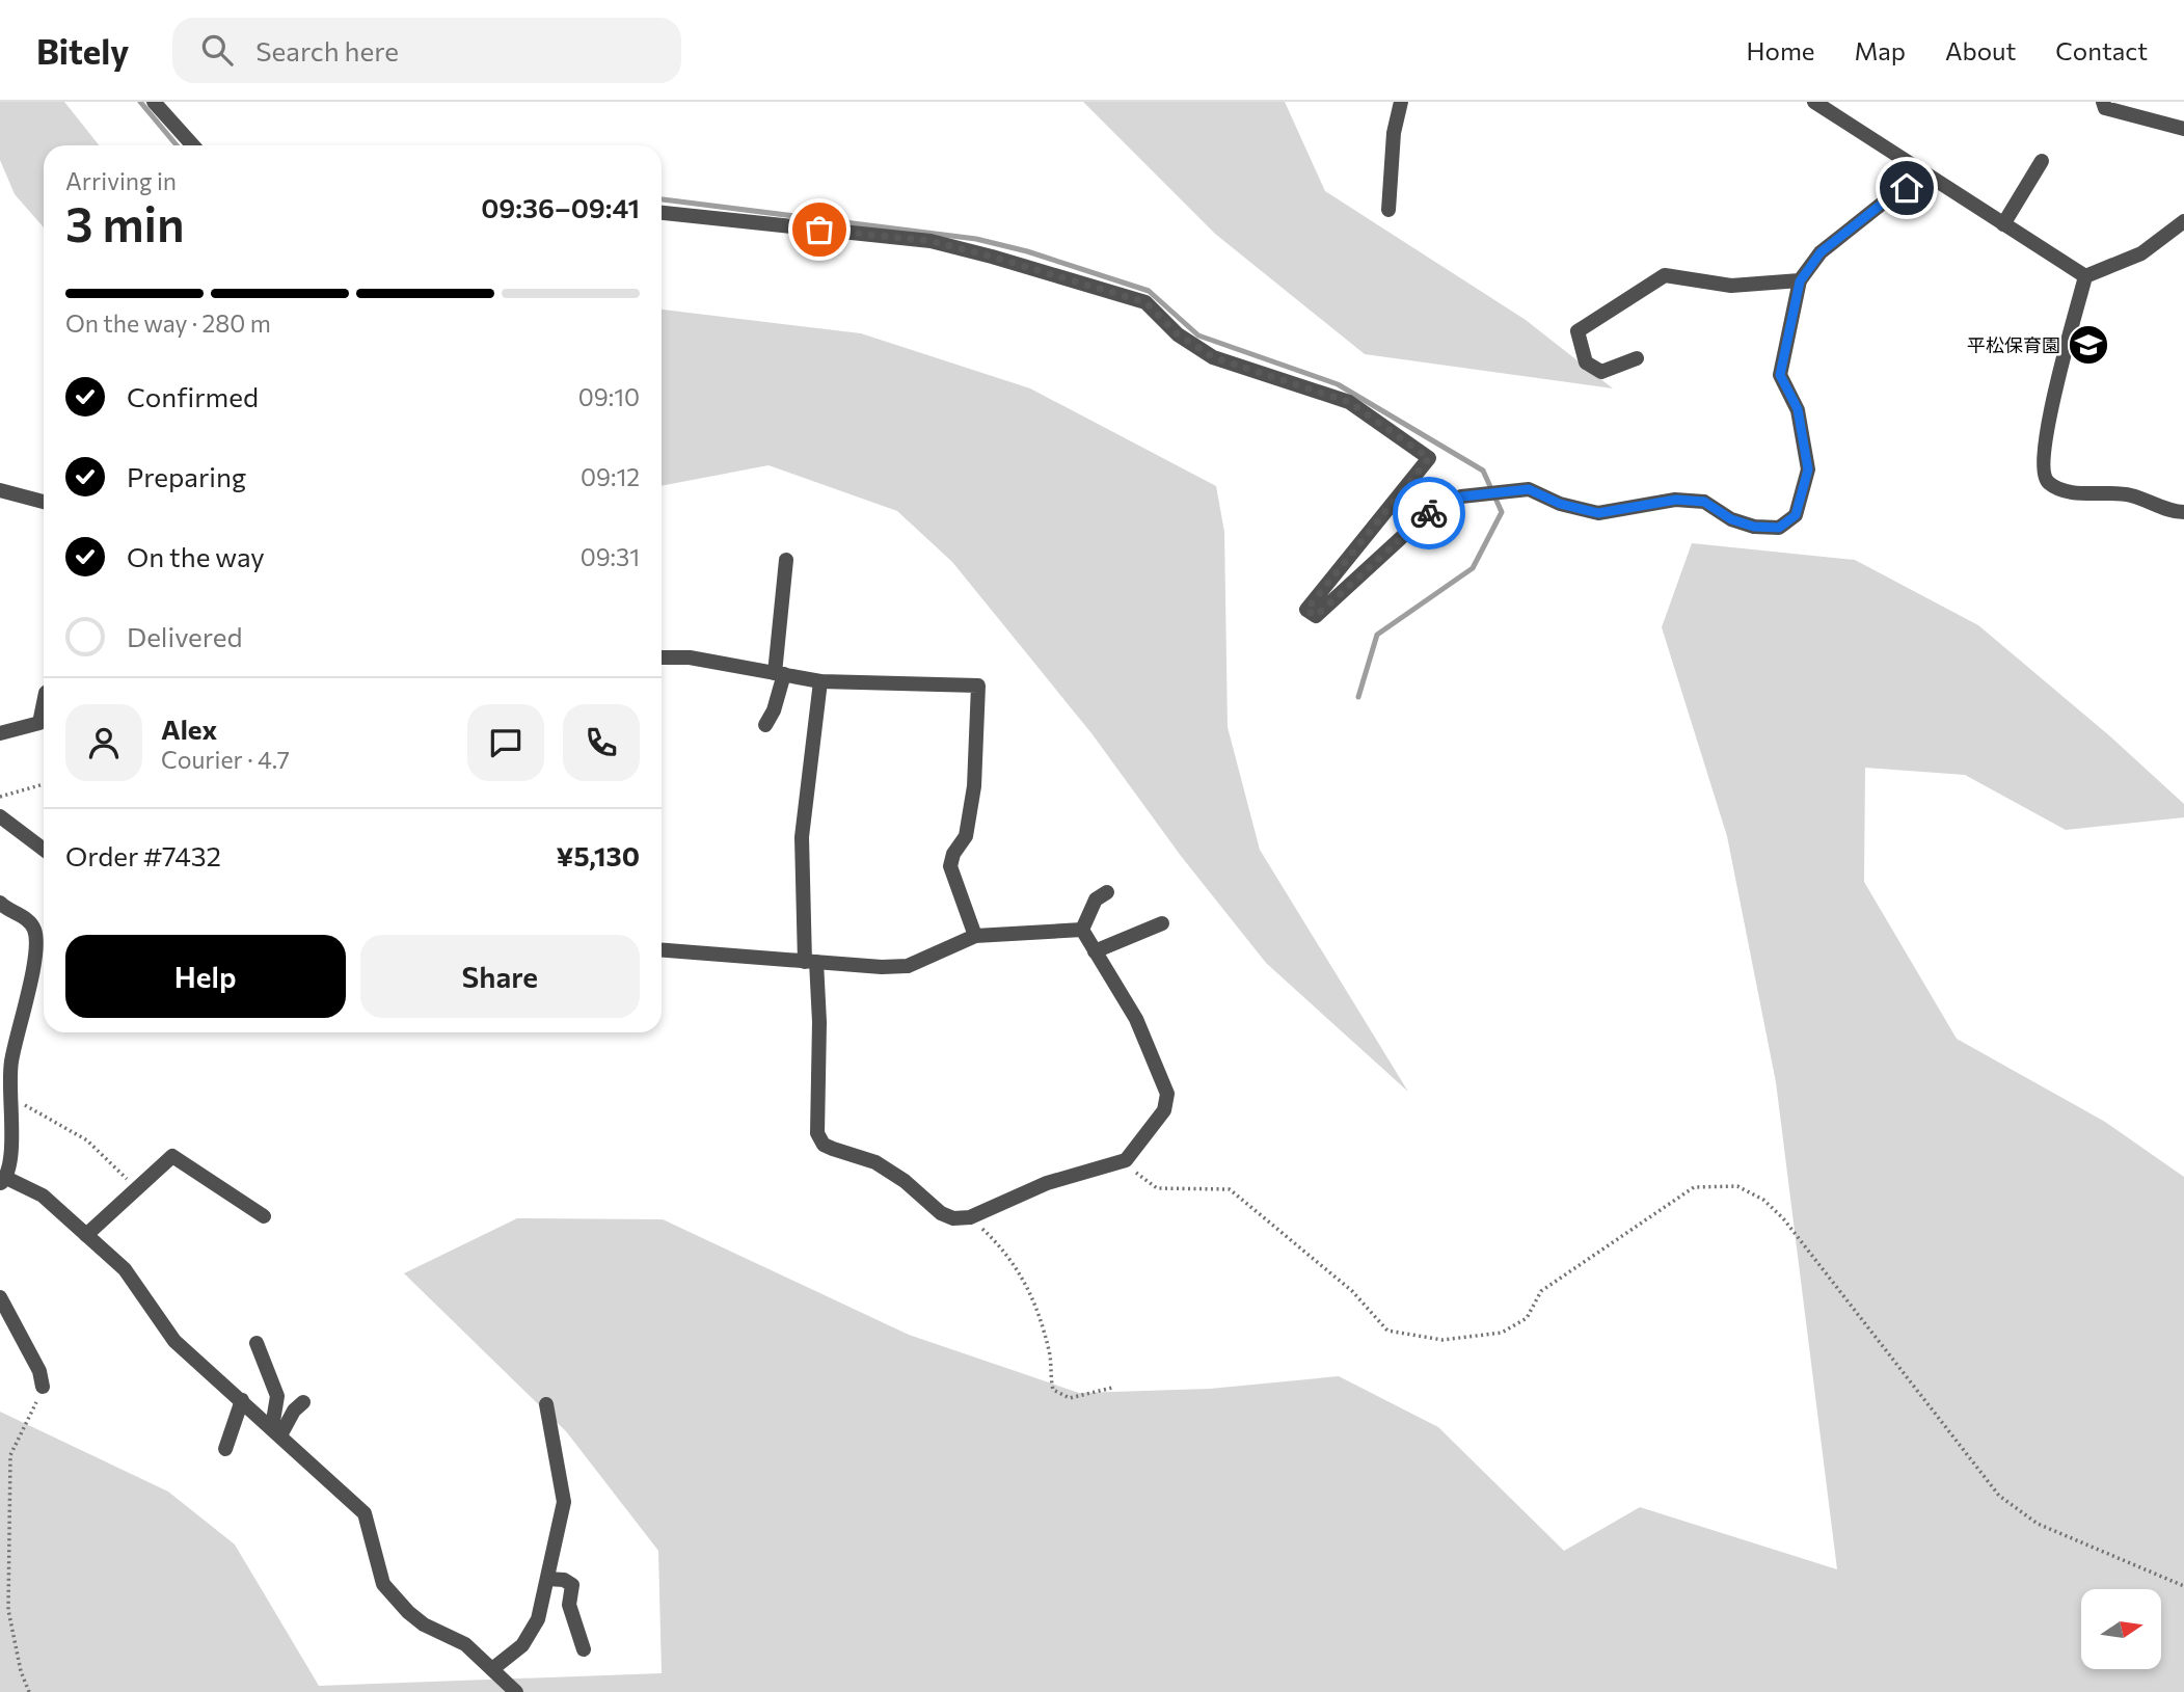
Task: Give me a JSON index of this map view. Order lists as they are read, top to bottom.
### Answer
{
  "places": {
    "school or university": ["平松保育園"]
  },
  "north": "right",
  "page": {
    "header": "Bitely",
    "search": "Search here",
    "nav": [
      "Home",
      "Map",
      "About",
      "Contact"
    ],
    "heading": ["3 min", "Arriving in", "09:36–09:41"],
    "panel": [
      "Alex",
      "Courier · 4.7",
      "Order #7432",
      "¥5,130"
    ],
    "bar": "On the way · 280 m",
    "list": [
      ["Confirmed", "09:10"],
      ["Preparing", "09:12"],
      ["On the way", "09:31"],
      "Delivered"
    ],
    "buttons": ["Help", "Share"]
  }
}
